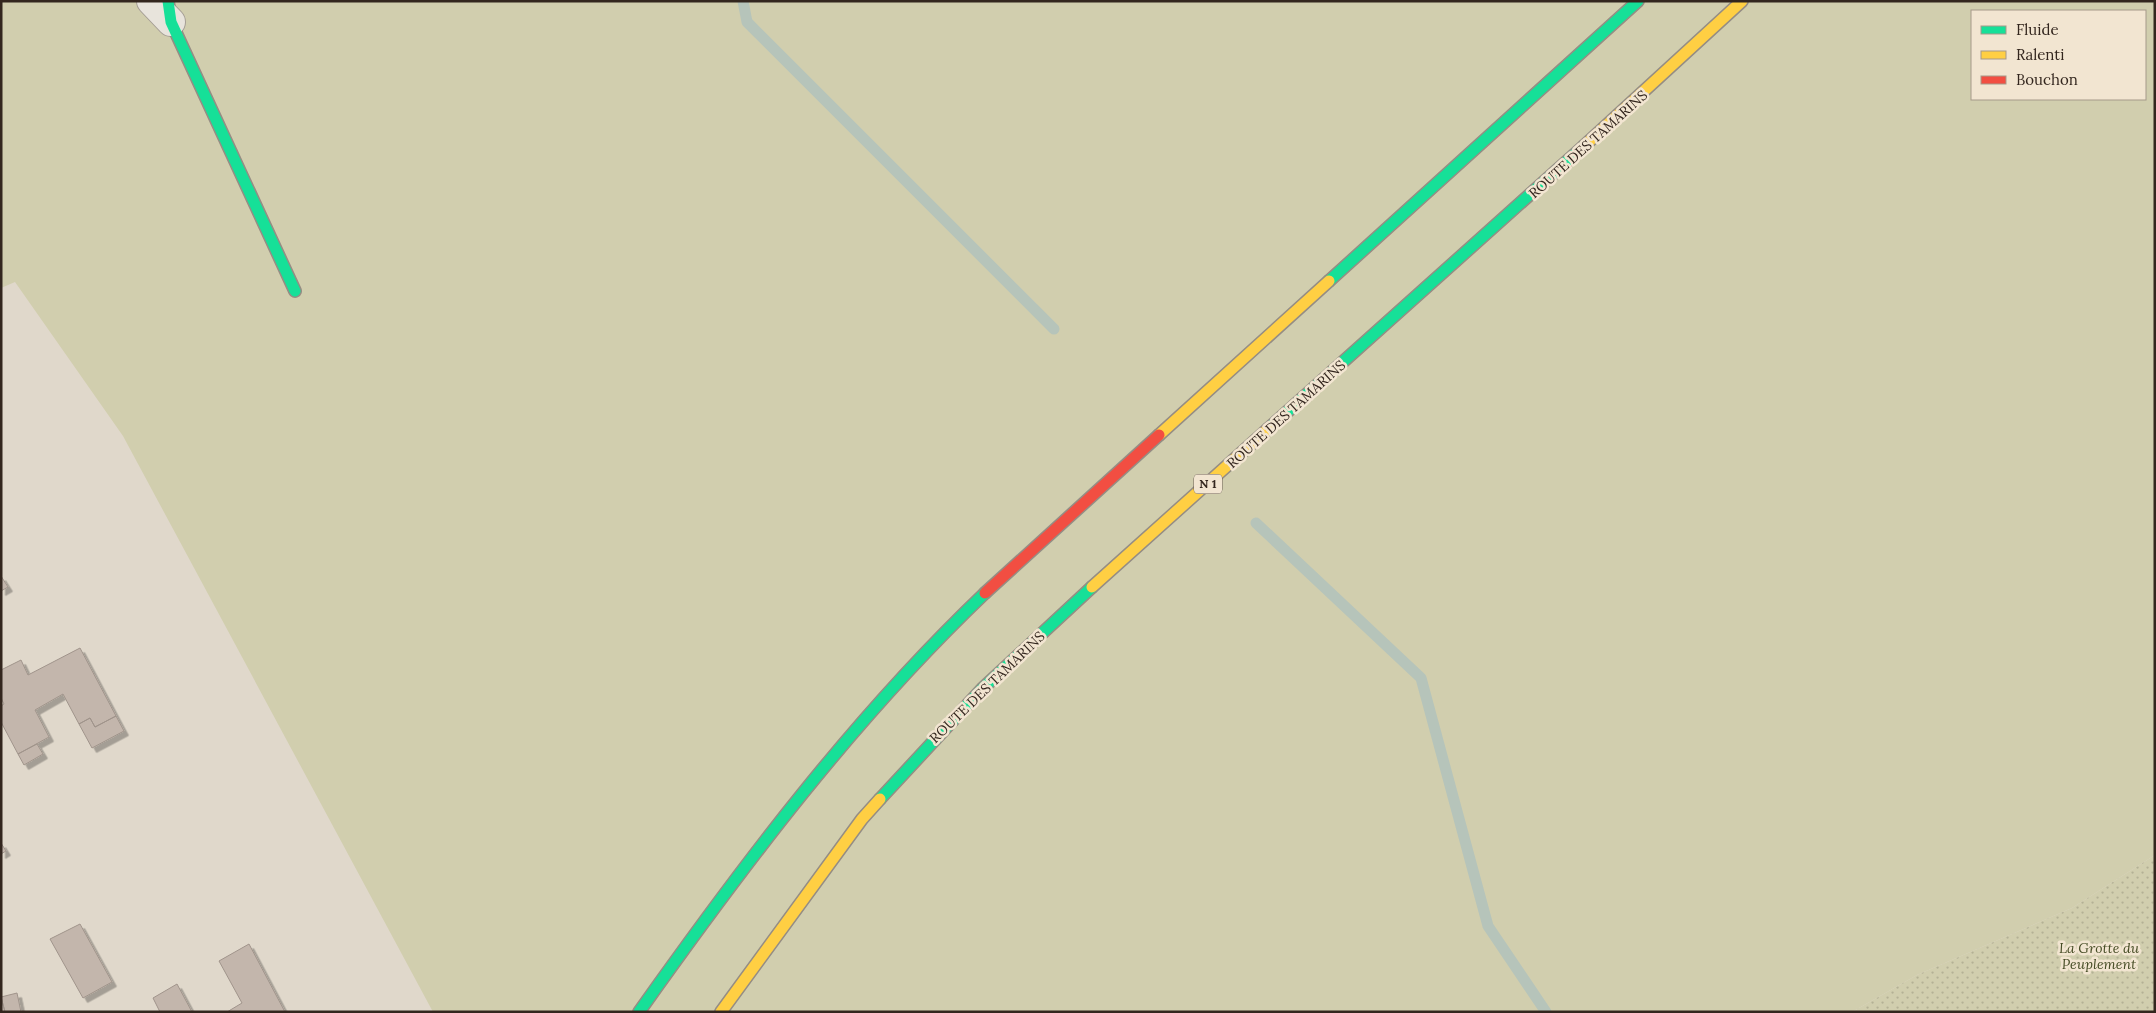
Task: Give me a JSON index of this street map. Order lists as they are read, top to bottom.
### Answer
{
  "streets": {
    "main road": ["ROUTE DES TAMARINS", "N 1"]
  },
  "parks": ["La Grotte du Peuplement"],
  "legend": ["Fluide", "Ralenti", "Bouchon"]
}
